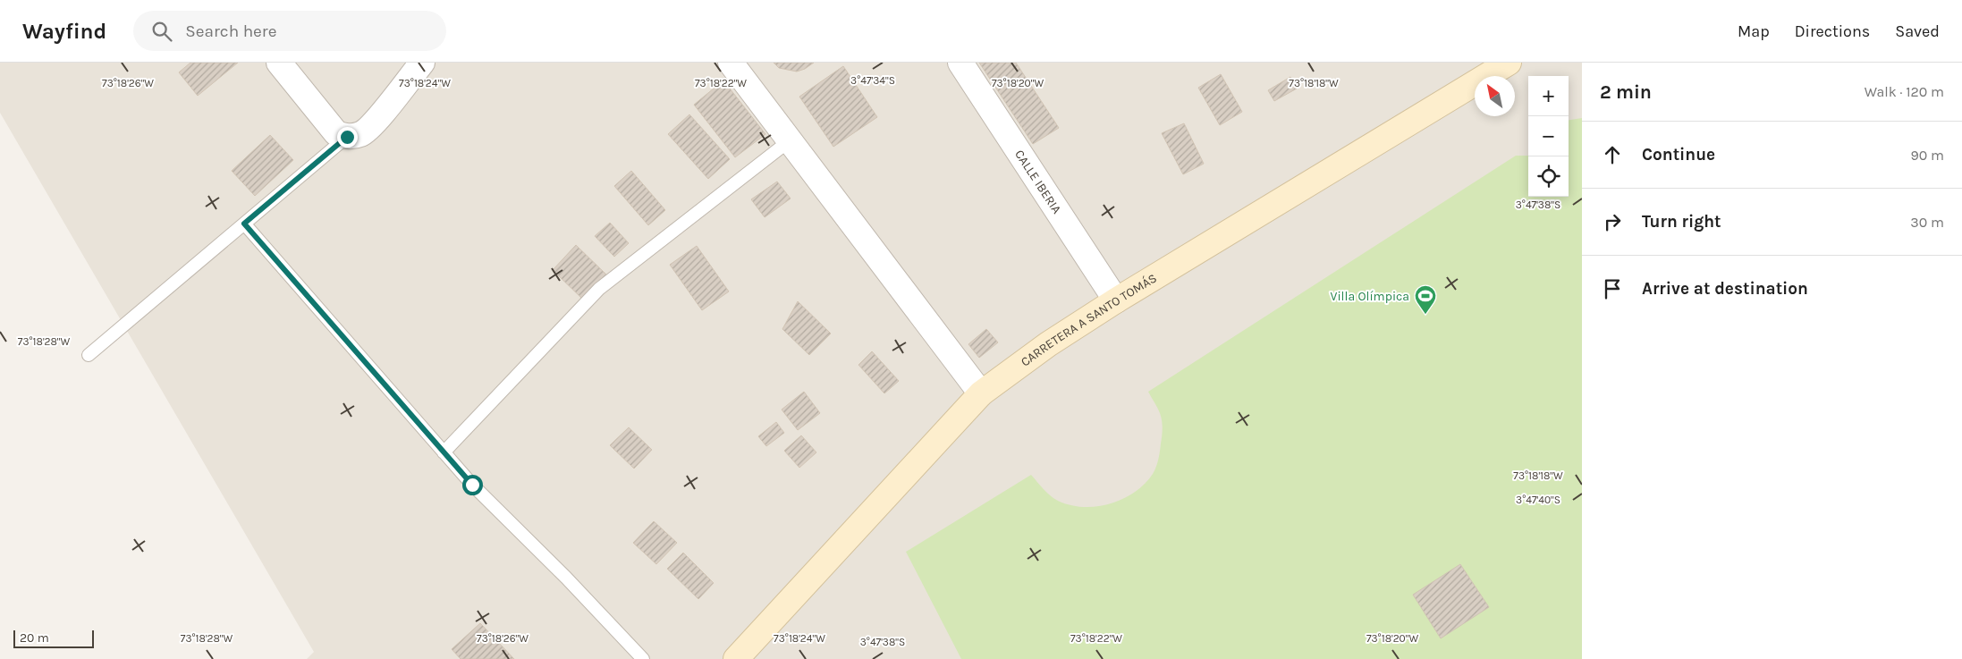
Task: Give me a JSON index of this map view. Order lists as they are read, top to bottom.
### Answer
{
  "streets": {
    "street": ["CALLE IBERIA", "CARRETERA A SANTO TOMÁS"]
  },
  "crossings": [
    ["CALLE IBERIA", "CARRETERA A SANTO TOMÁS"]
  ],
  "places": {
    "sports": ["Villa Olímpica"]
  },
  "scale_bar": "20 m",
  "north": "top left",
  "page": {
    "header": "Wayfind",
    "search": "Search here",
    "nav": ["Map", "Directions", "Saved"],
    "heading": ["2 min", "Walk · 120 m"],
    "map_buttons": ["+", "−"],
    "list": [
      ["Continue", "90 m"],
      ["Turn right", "30 m"],
      "Arrive at destination"
    ],
    "scale": "20 m"
  },
  "coordinates": [
    "3°47'34\"S",
    "73°18'26\"W",
    "73°18'24\"W",
    "73°18'22\"W",
    "73°18'20\"W",
    "73°18'18\"W",
    "3°47'38\"S",
    "73°18'28\"W",
    "3°47'40\"S"
  ]
}
